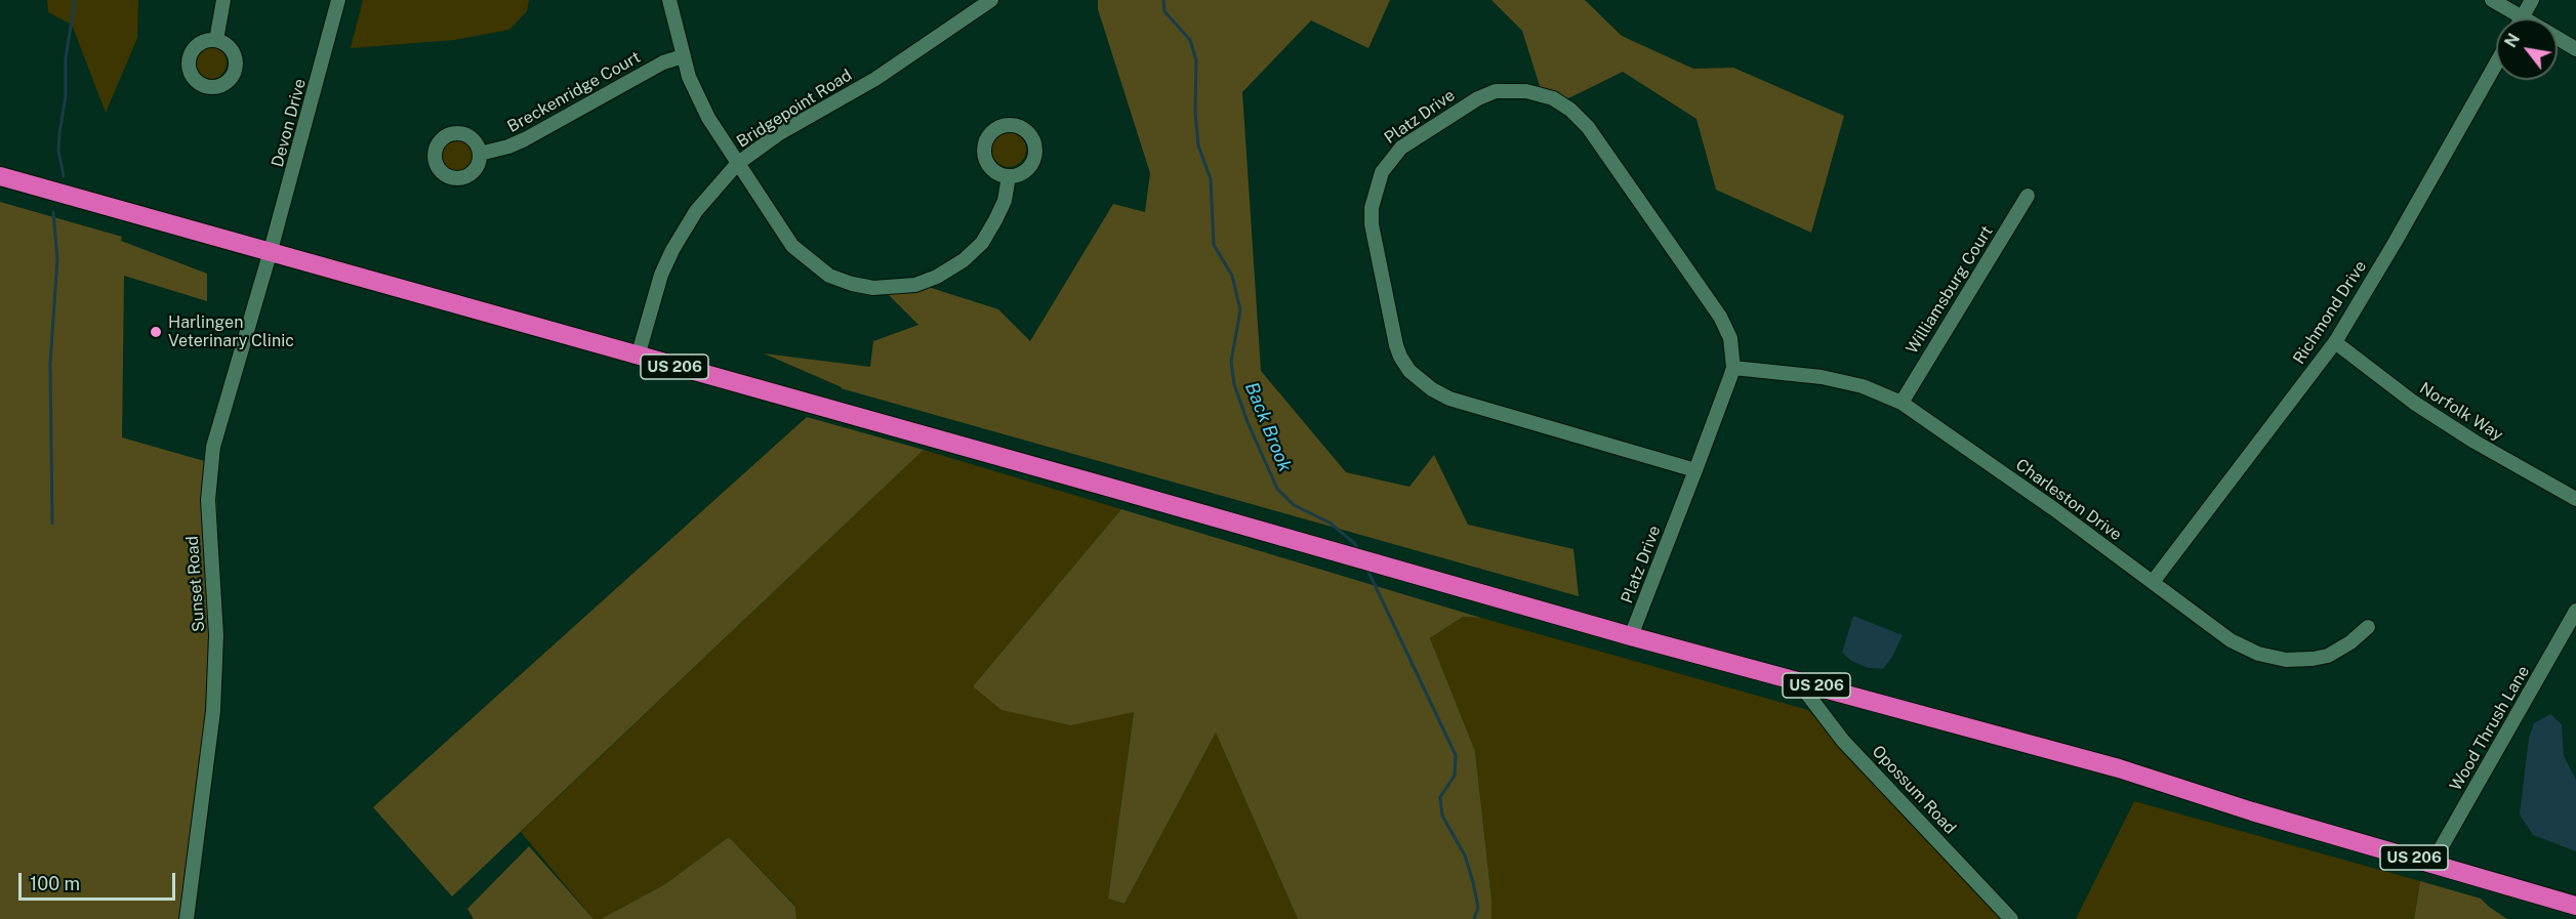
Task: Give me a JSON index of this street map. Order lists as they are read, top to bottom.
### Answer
{
  "streets": {
    "highway": ["US 206"],
    "street": [
      "Breckenridge Court",
      "Bridgepoint Road",
      "Platz Drive",
      "Devon Drive",
      "Williamsburg Court",
      "Richmond Drive",
      "Norfolk Way",
      "Charleston Drive",
      "Sunset Road",
      "Wood Thrush Lane",
      "Opossum Road"
    ]
  },
  "crossings": [
    ["Bridgepoint Road", "US 206"],
    ["Platz Drive", "US 206"],
    ["Platz Drive", "Charleston Drive"],
    ["Devon Drive", "US 206"],
    ["Devon Drive", "Sunset Road"],
    ["Williamsburg Court", "Charleston Drive"],
    ["Richmond Drive", "Norfolk Way"],
    ["Richmond Drive", "Charleston Drive"],
    ["US 206", "Sunset Road"],
    ["US 206", "Wood Thrush Lane"],
    ["US 206", "Opossum Road"]
  ],
  "water": ["Back Brook"],
  "places": ["Harlingen Veterinary Clinic"],
  "scale_bar": "100 m",
  "north": "top left"
}
